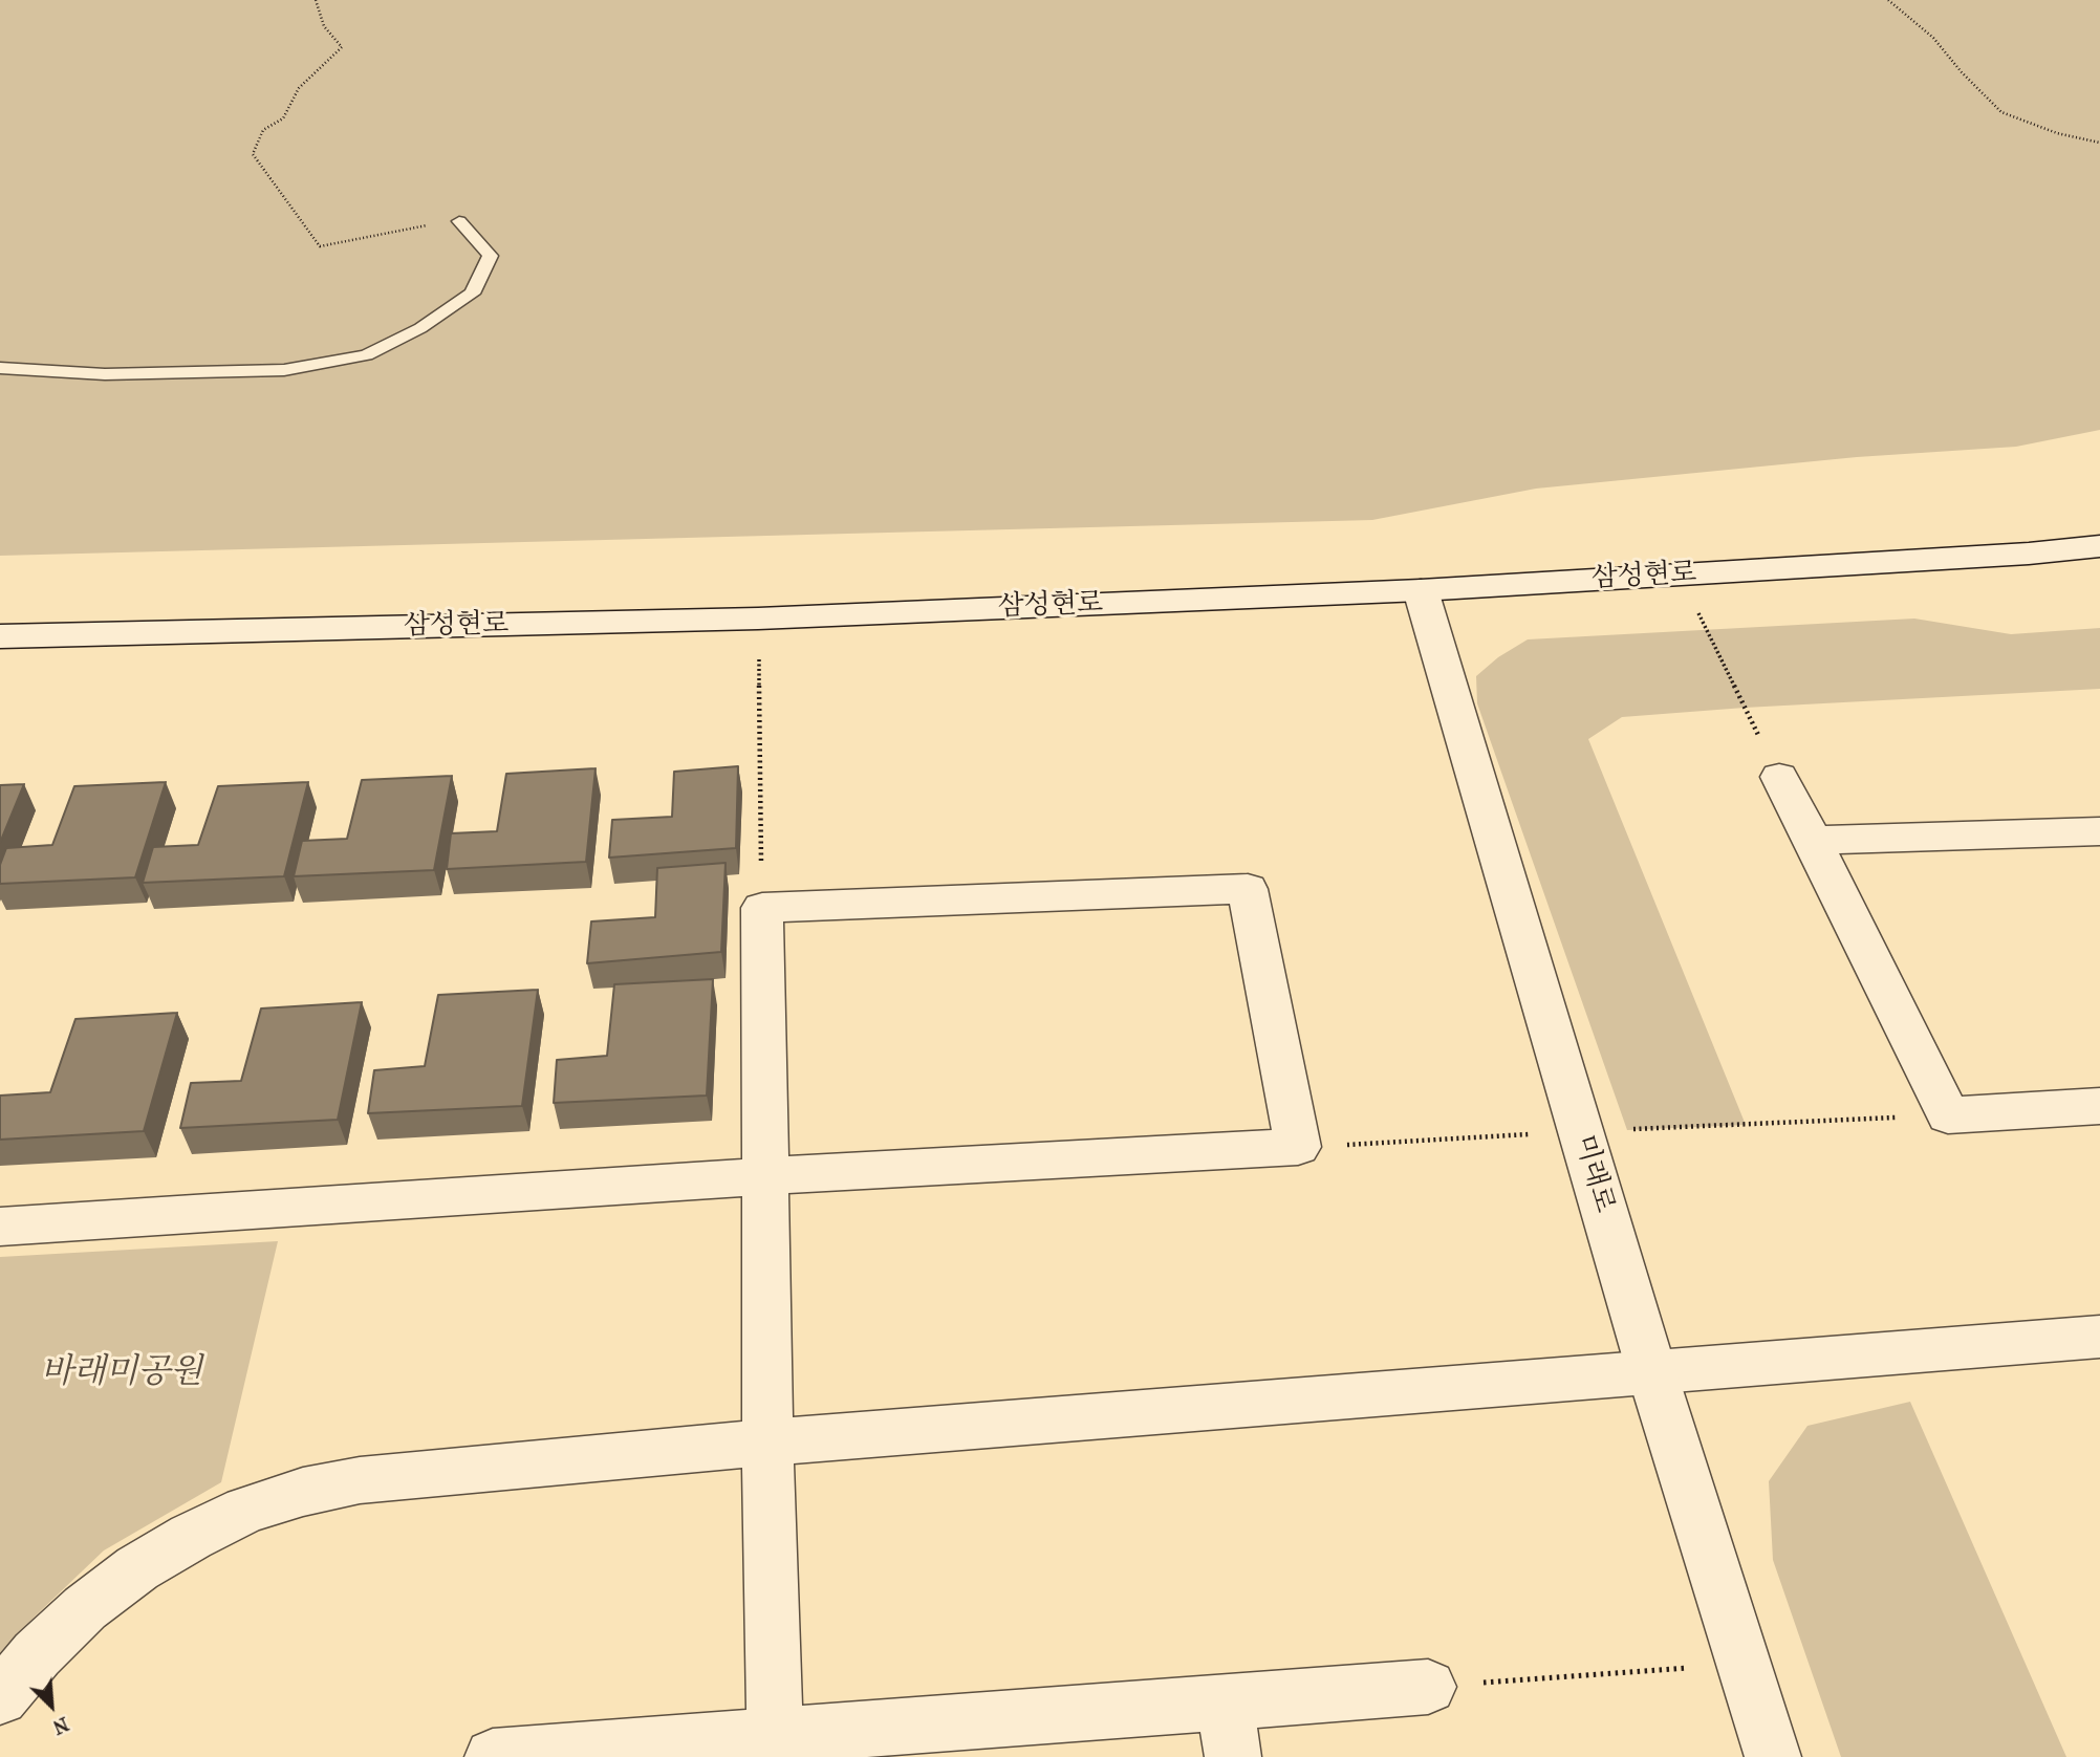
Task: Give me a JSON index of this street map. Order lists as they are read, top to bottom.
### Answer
{
  "streets": {
    "street": ["삼성현로", "미래로"]
  },
  "crossings": [
    ["삼성현로", "미래로"]
  ],
  "parks": ["바래미공원"],
  "north": "bottom right"
}
